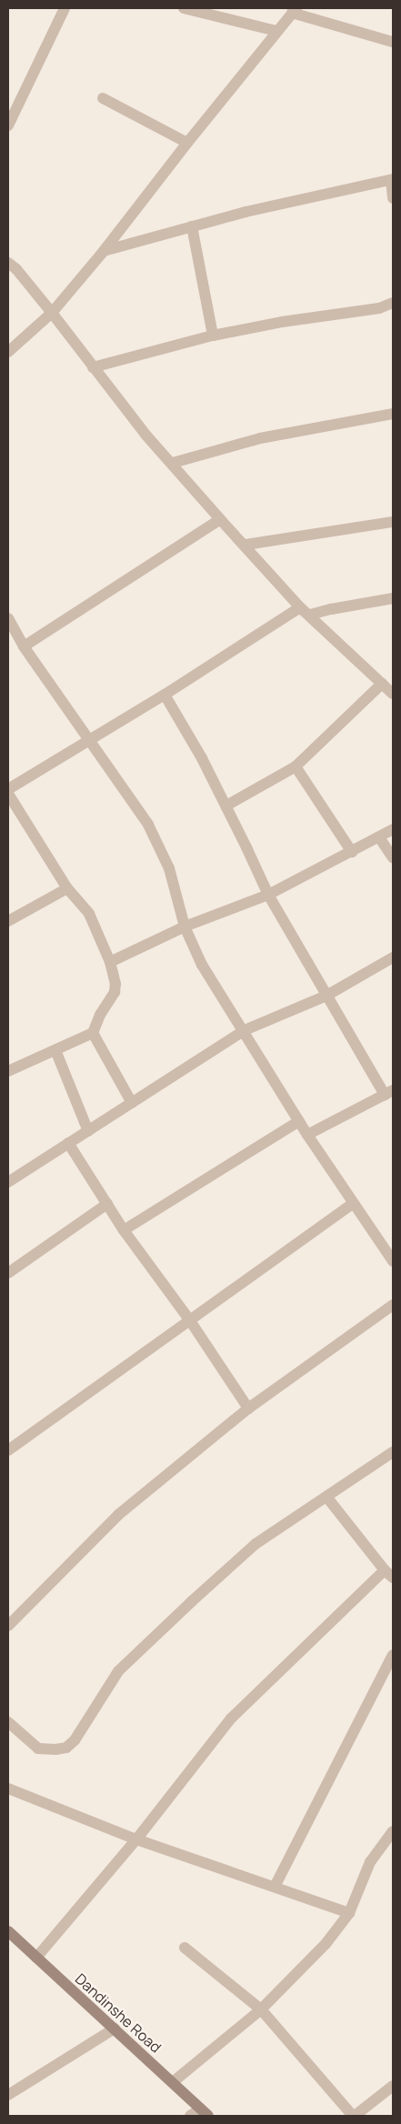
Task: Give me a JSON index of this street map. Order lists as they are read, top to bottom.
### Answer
{
  "streets": {
    "street": ["Dandinshe Road"]
  }
}
